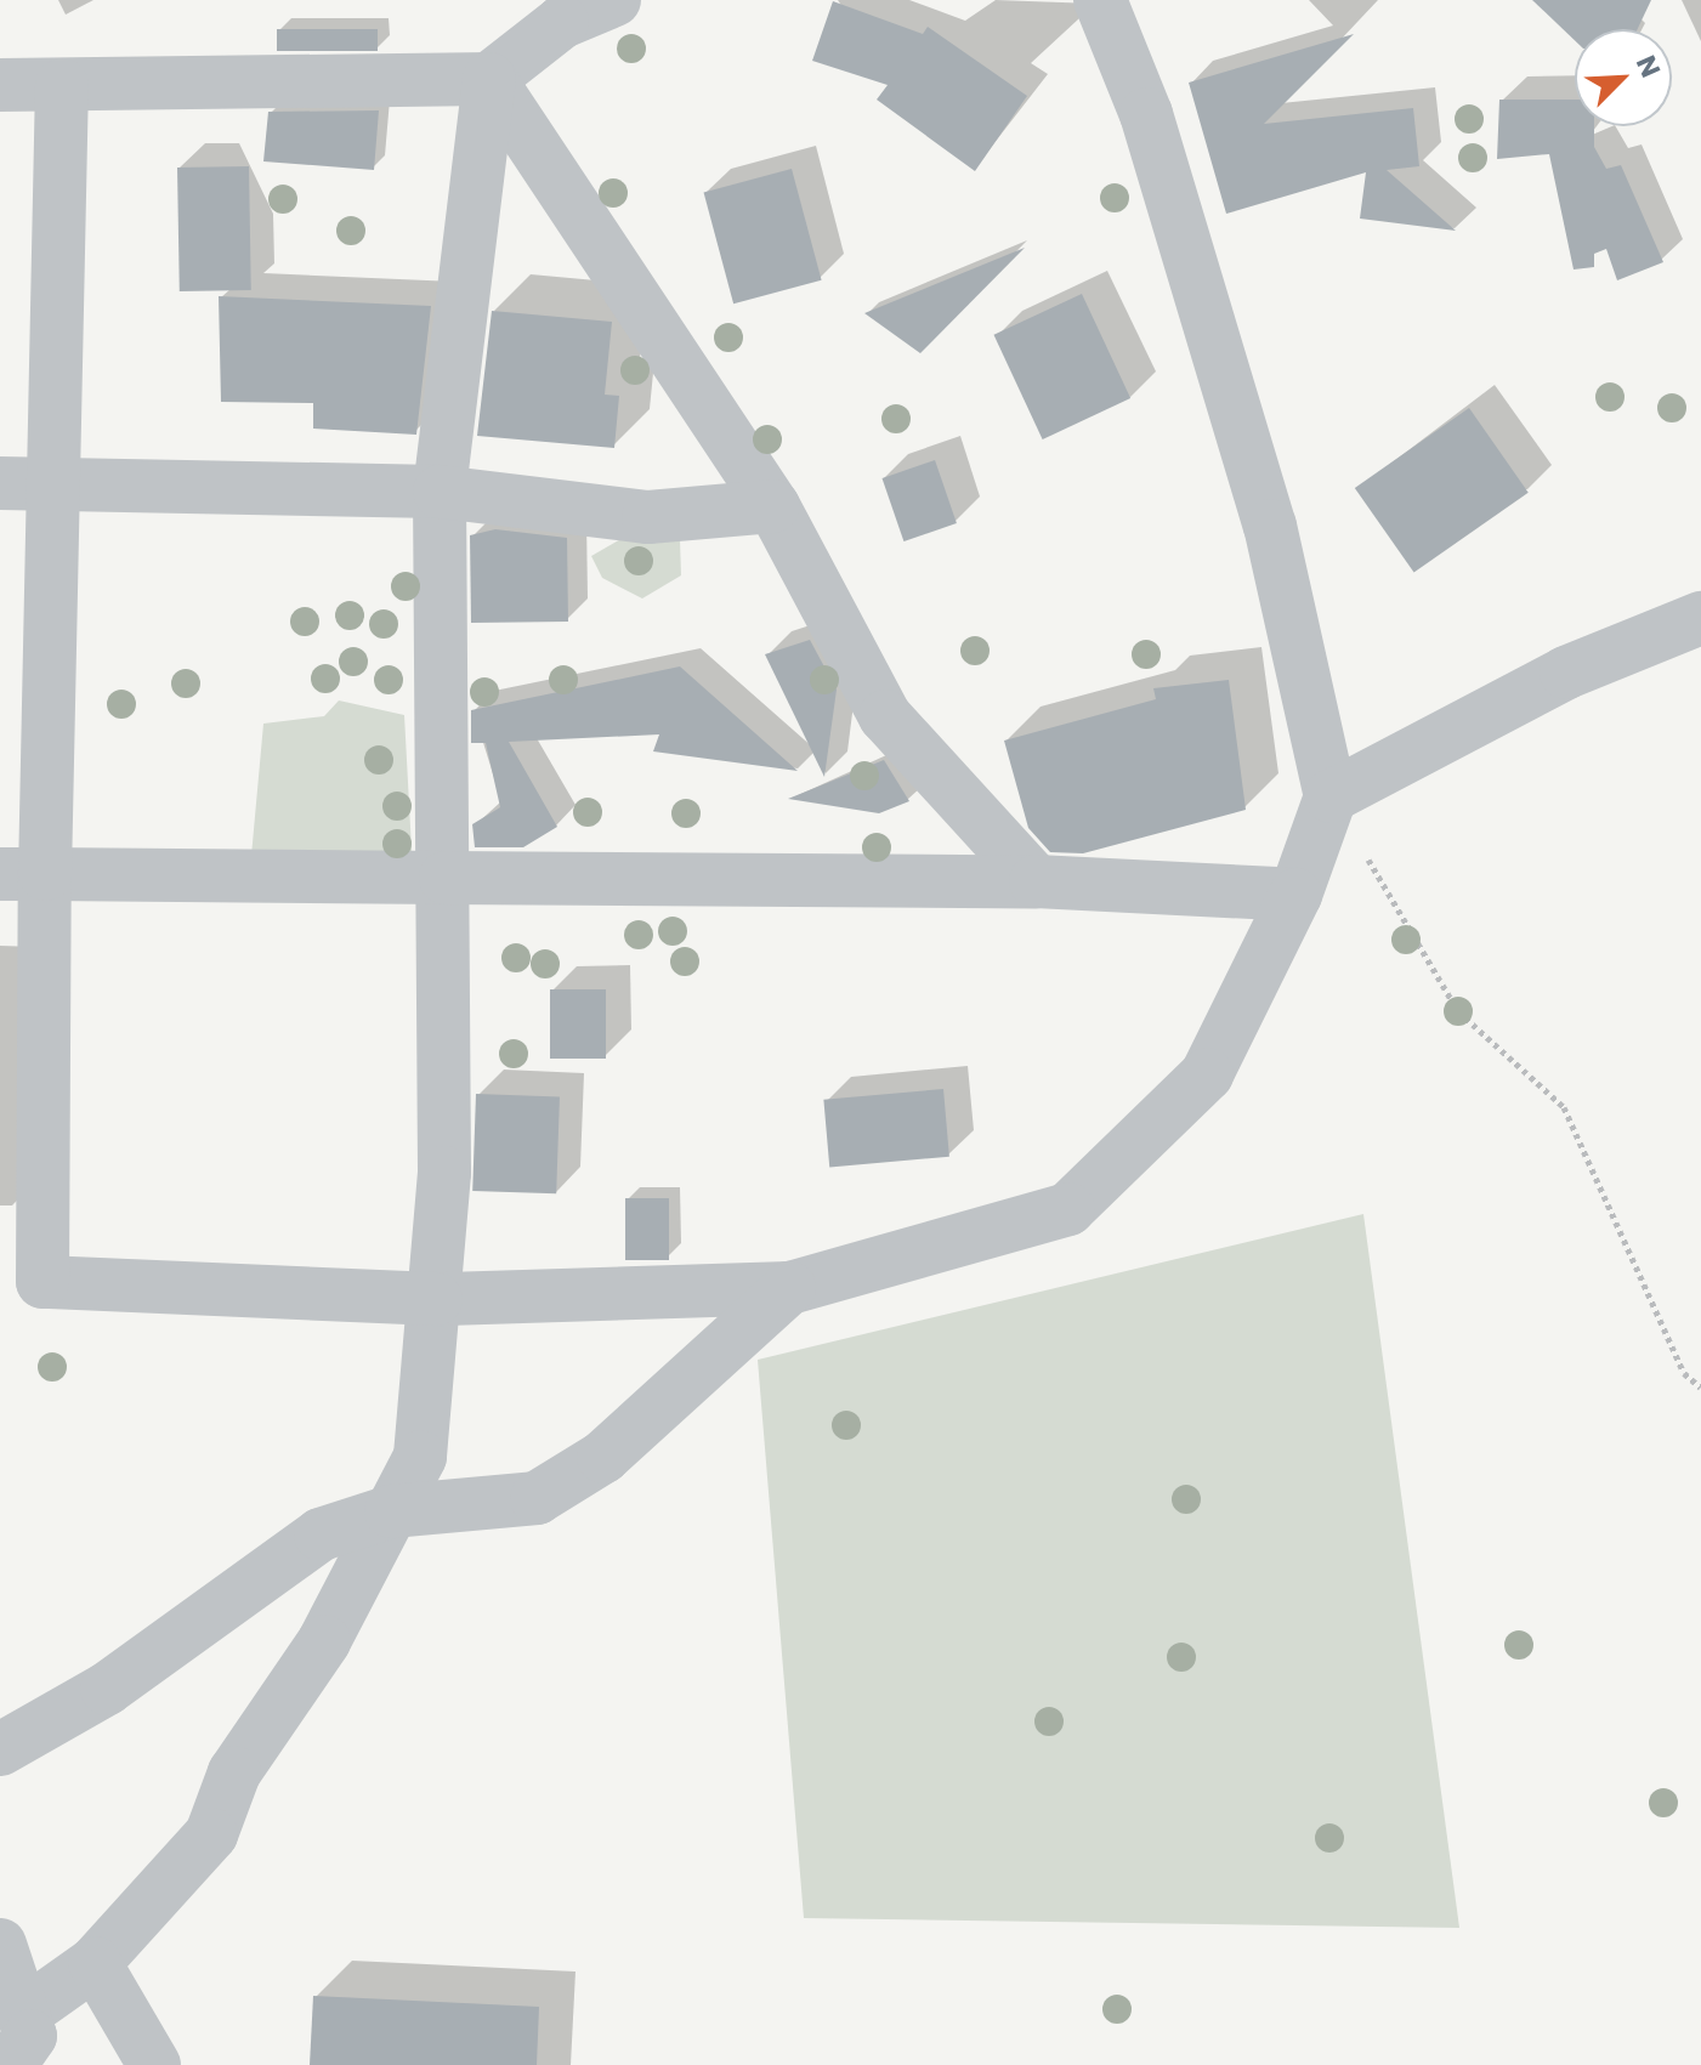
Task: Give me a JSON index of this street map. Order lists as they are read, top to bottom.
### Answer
{
  "north": "top right"
}
